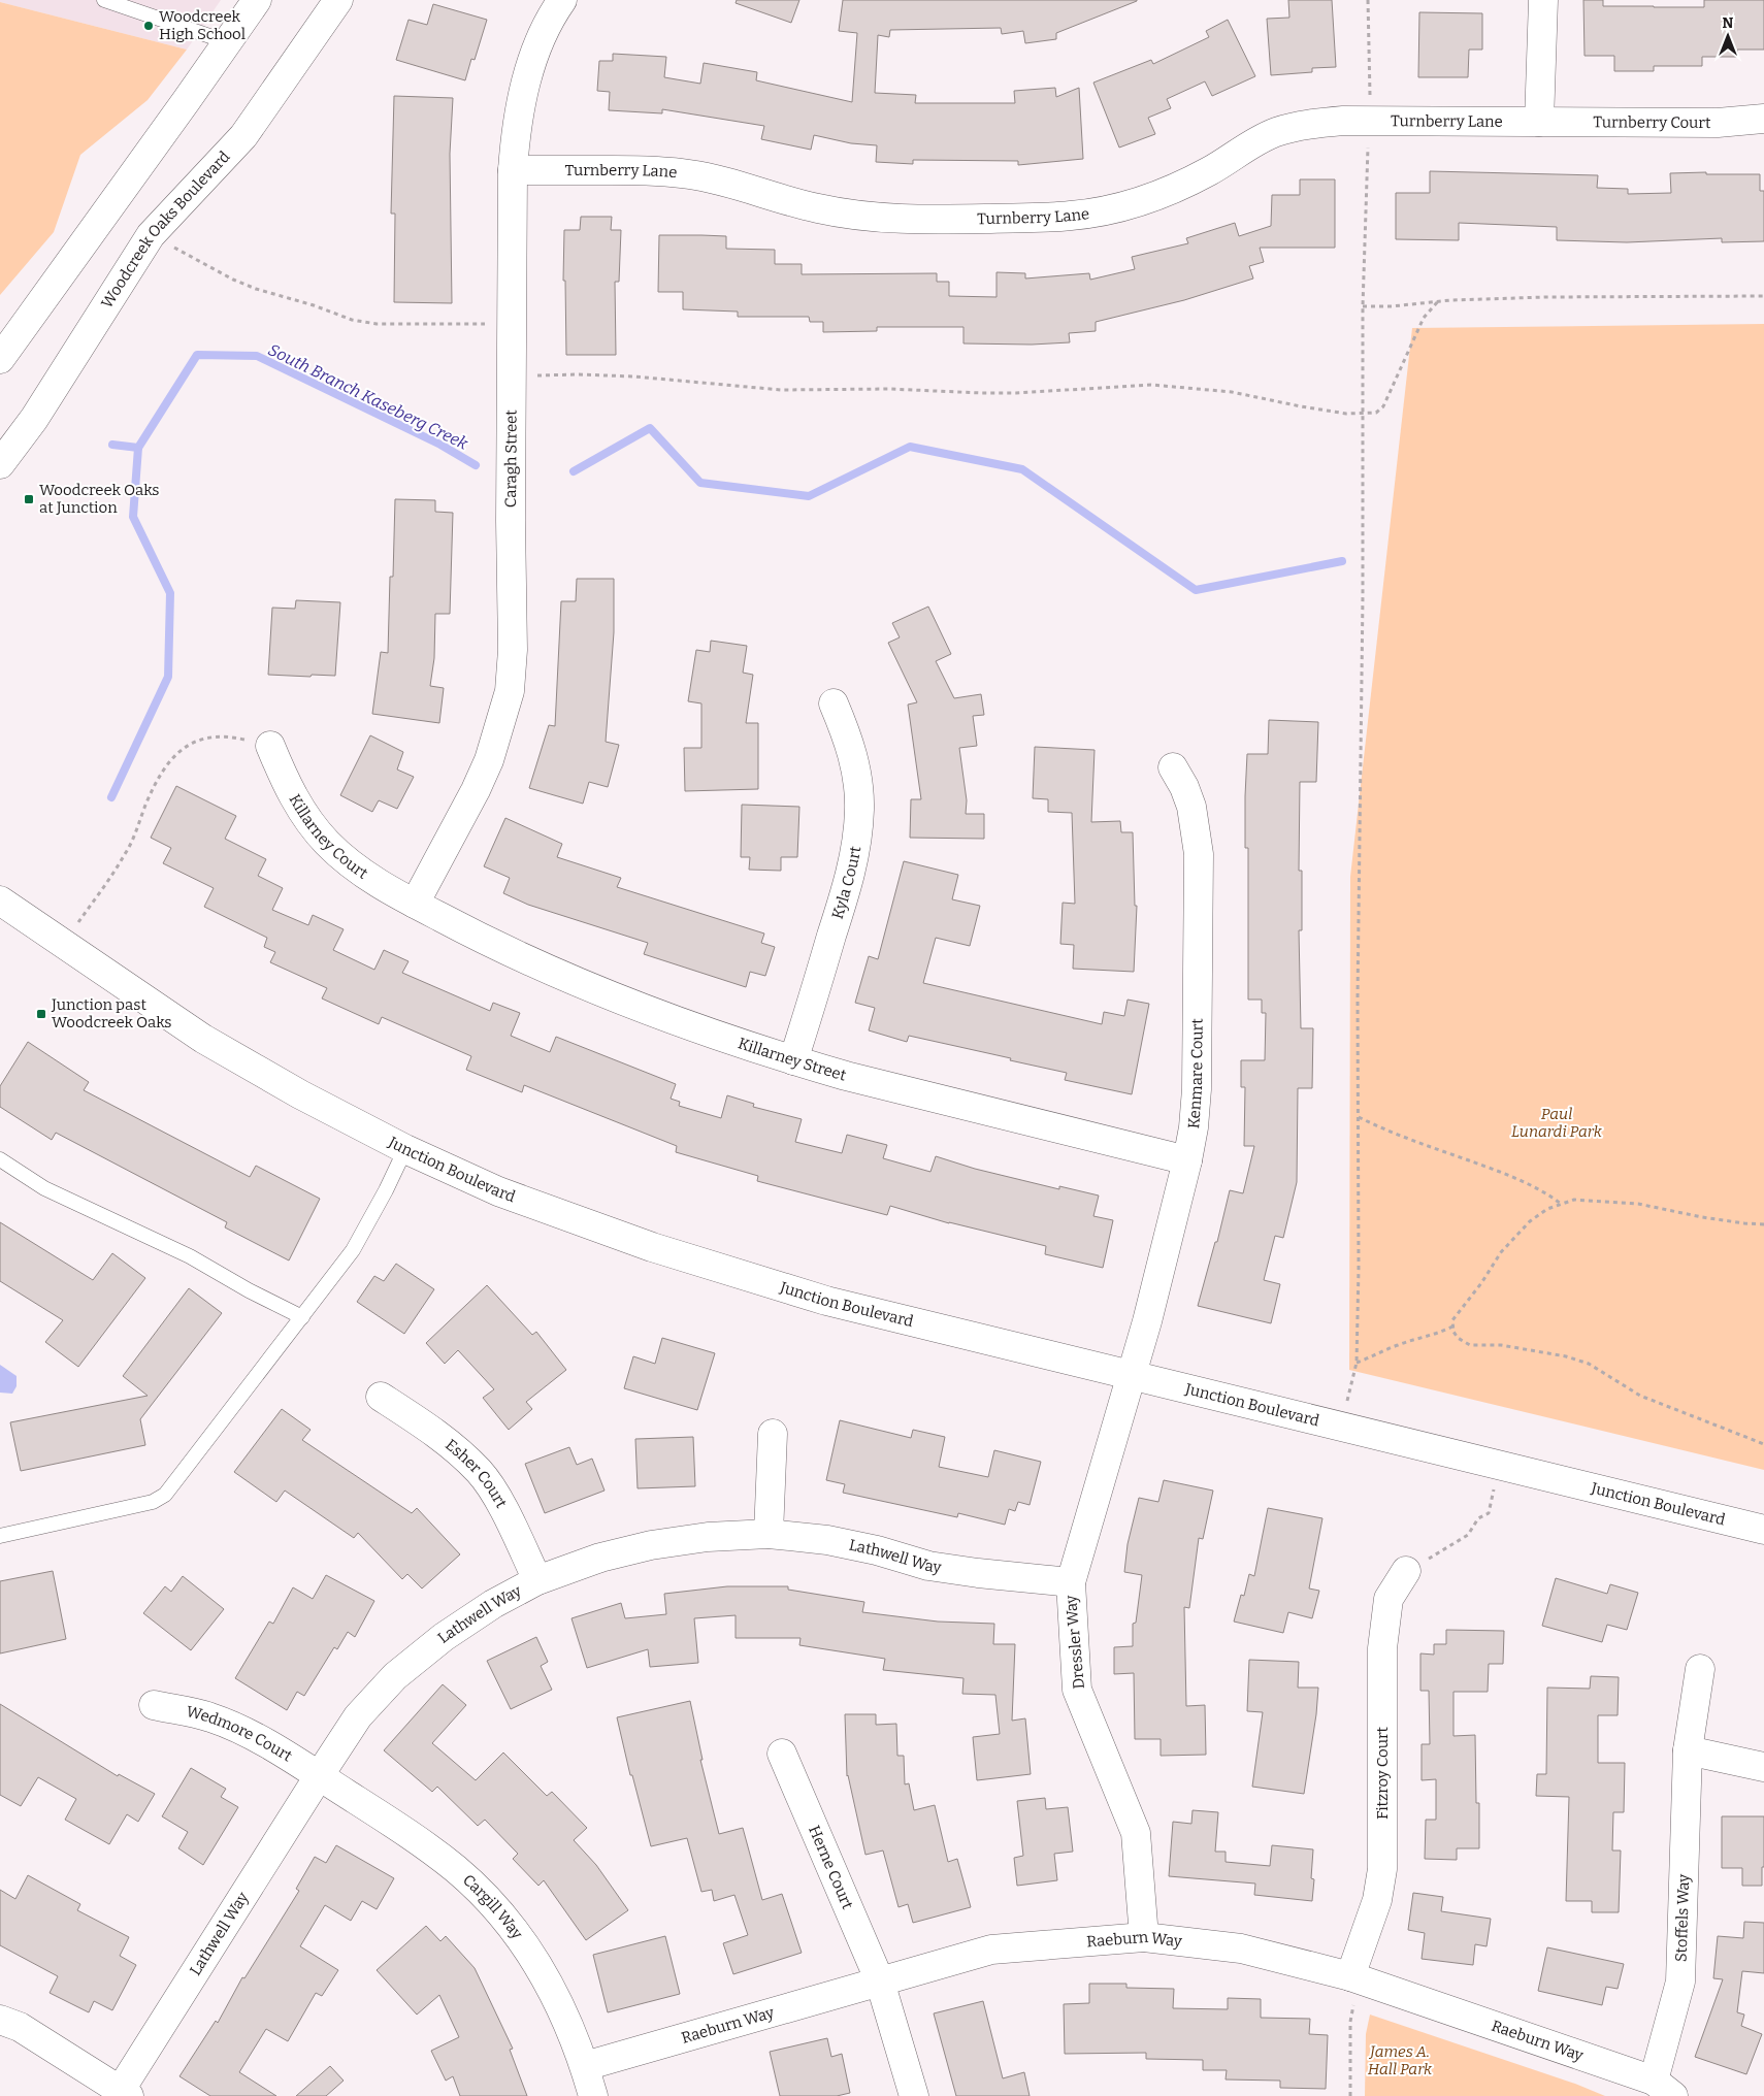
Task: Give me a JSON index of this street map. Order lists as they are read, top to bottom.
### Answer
{
  "streets": {
    "street": [
      "Turnberry Lane",
      "Turnberry Court",
      "Woodcreek Oaks Boulevard",
      "Caragh Street",
      "Killarney Court",
      "Kyla Court",
      "Killarney Street",
      "Kenmare Court",
      "Junction Boulevard",
      "Esher Court",
      "Lathwell Way",
      "Dressler Way",
      "Wedmore Court",
      "Fitzroy Court",
      "Herne Court",
      "Cargill Way",
      "Stoffels Way",
      "Raeburn Way"
    ]
  },
  "crossings": [
    ["Turnberry Lane", "Turnberry Court"],
    ["Turnberry Lane", "Caragh Street"],
    ["Caragh Street", "Killarney Court"],
    ["Caragh Street", "Killarney Street"],
    ["Killarney Court", "Killarney Street"],
    ["Kyla Court", "Killarney Street"],
    ["Killarney Street", "Kenmare Court"],
    ["Kenmare Court", "Junction Boulevard"],
    ["Kenmare Court", "Dressler Way"],
    ["Junction Boulevard", "Dressler Way"],
    ["Esher Court", "Lathwell Way"],
    ["Lathwell Way", "Dressler Way"],
    ["Lathwell Way", "Wedmore Court"],
    ["Lathwell Way", "Cargill Way"],
    ["Dressler Way", "Raeburn Way"],
    ["Wedmore Court", "Cargill Way"],
    ["Fitzroy Court", "Raeburn Way"],
    ["Herne Court", "Raeburn Way"],
    ["Cargill Way", "Raeburn Way"],
    ["Stoffels Way", "Raeburn Way"]
  ],
  "water": ["South Branch Kaseberg Creek"],
  "parks": ["Paul Lunardi Park", "James A. Hall Park"],
  "places": {
    "other": ["Woodcreek High School"],
    "transit": ["Woodcreek Oaks at Junction", "Junction past Woodcreek Oaks"]
  },
  "north": "top"
}
